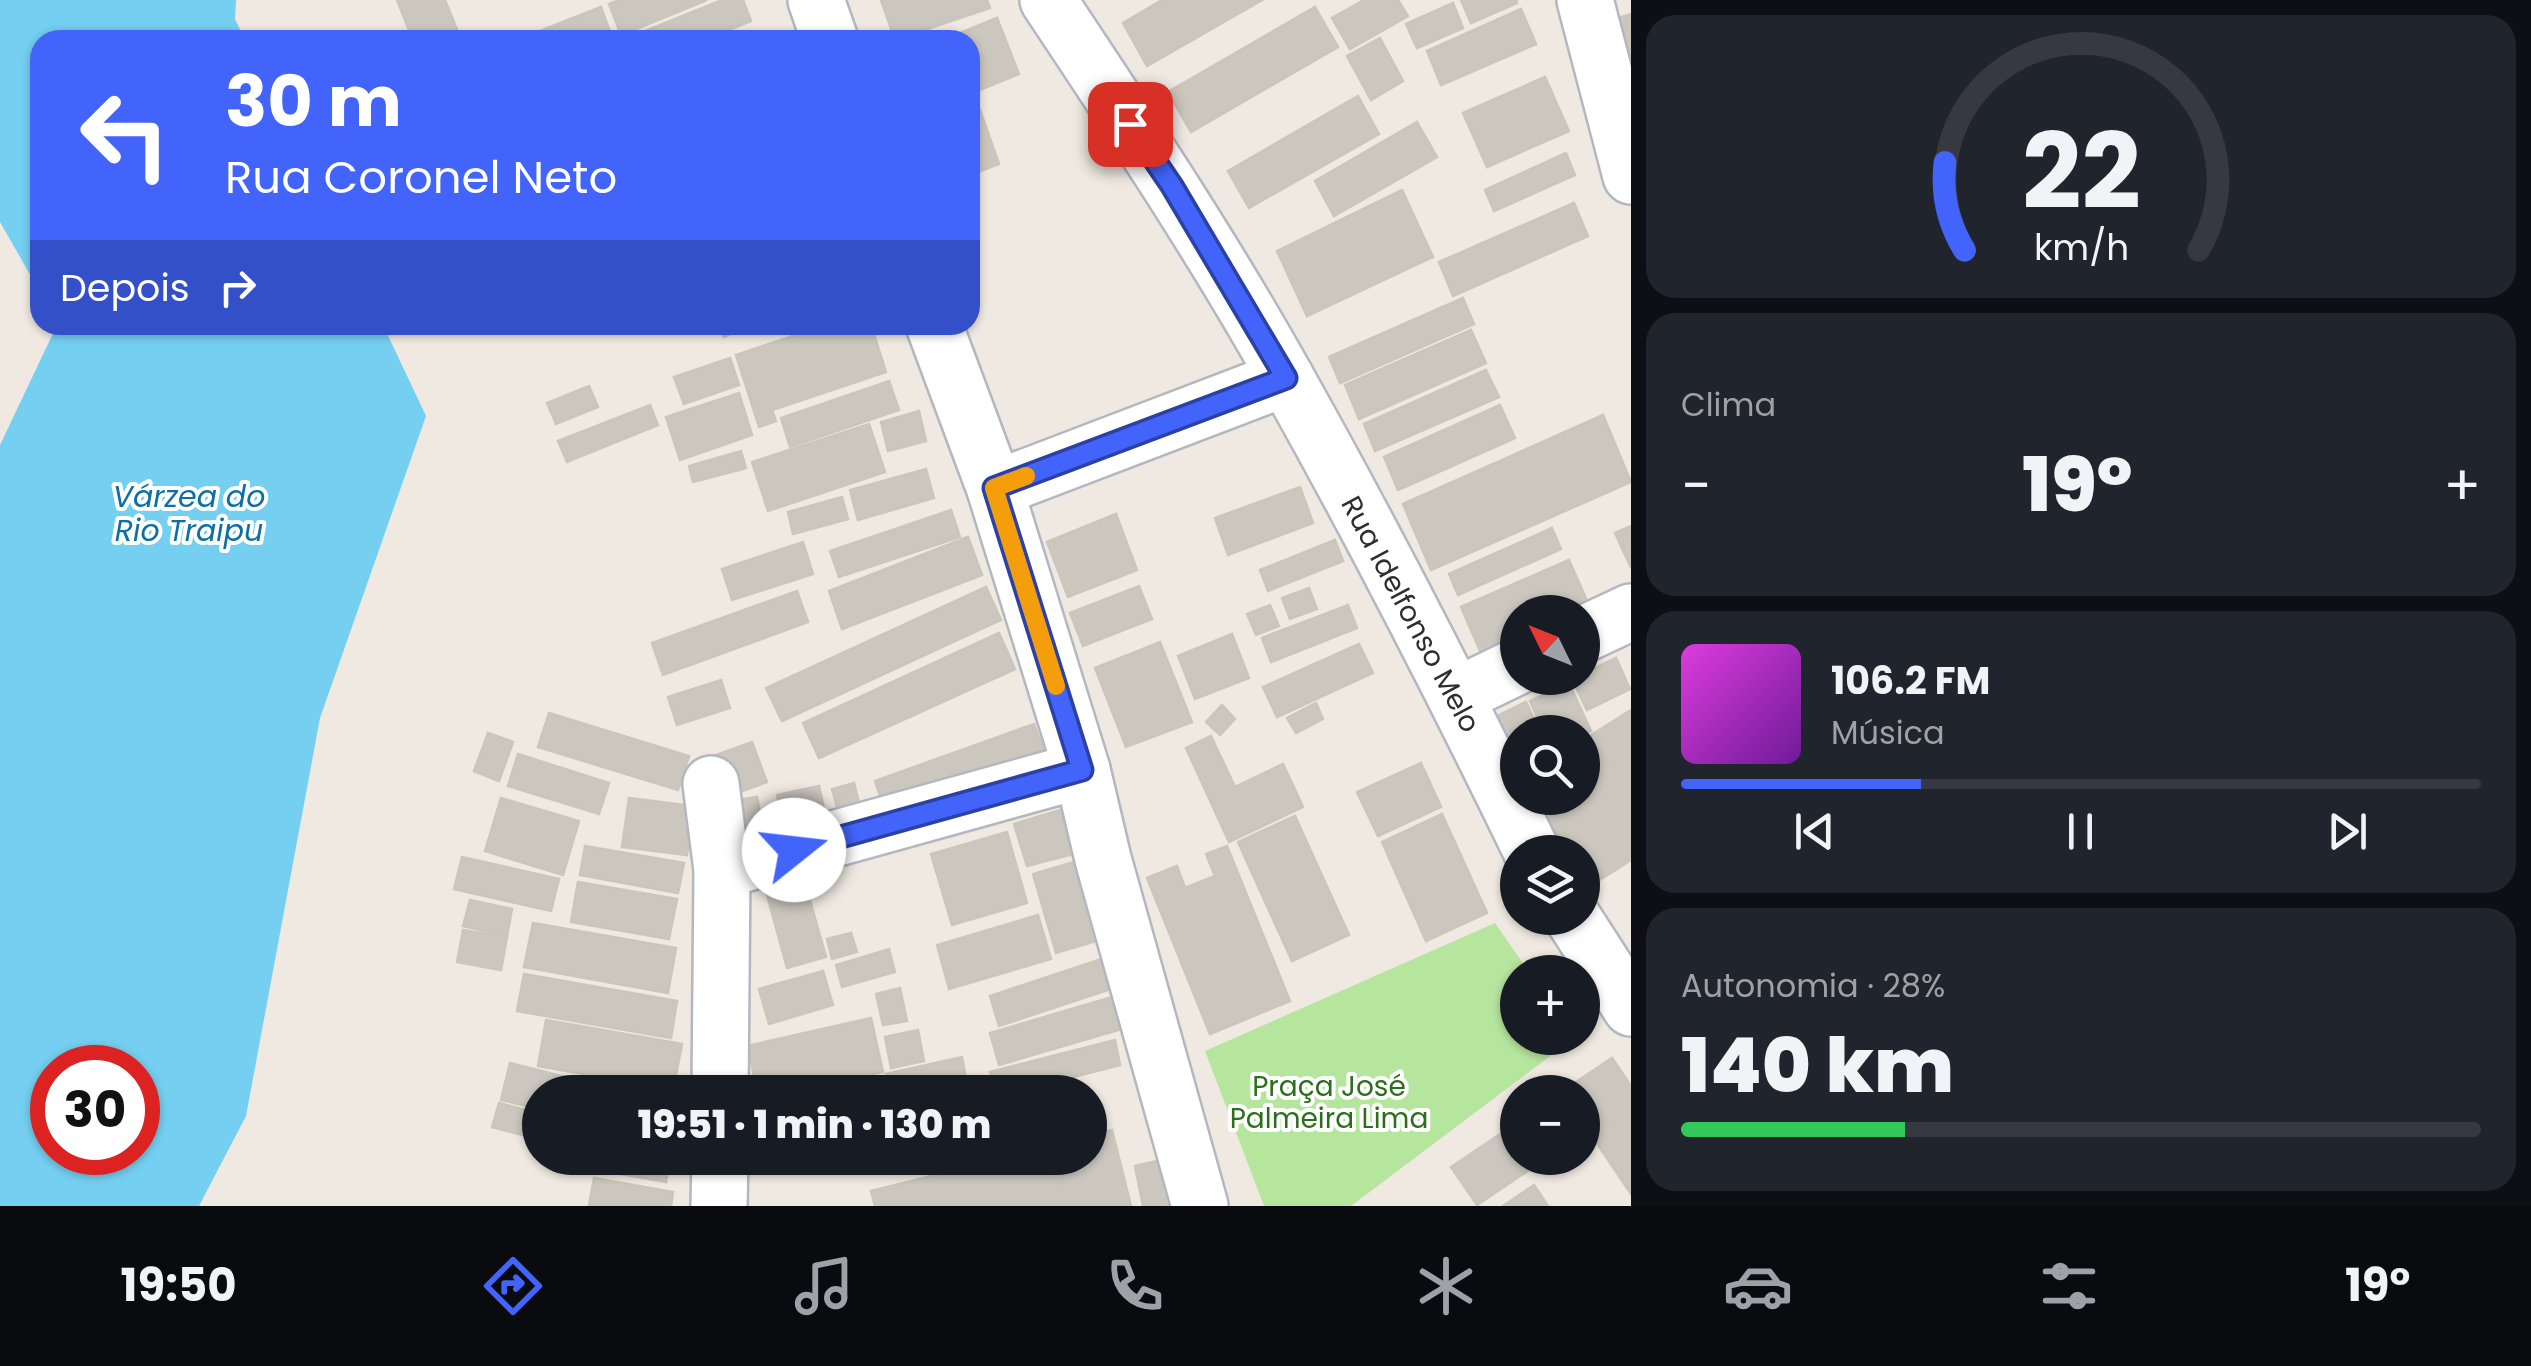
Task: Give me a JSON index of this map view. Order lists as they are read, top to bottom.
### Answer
{
  "streets": {
    "street": ["Rua Idelfonso Melo"]
  },
  "water": ["Várzea do Rio Traipu"],
  "parks": ["Praça José Palmeira Lima"],
  "north": "top left",
  "page": {
    "turn": ["30 m", "Rua Coronel Neto"],
    "then": "Depois",
    "tile": [
      "Clima",
      ["Autonomia · 28%", "140 km"]
    ],
    "heat": ["−", "19°", "+"],
    "map_buttons": ["+", "−"],
    "song": ["106.2 FM", "Música"],
    "limit": "30",
    "trip": "19:51 · 1 min · 130 m",
    "tabs": ["19:50", "19°"],
    "gauge": ["22", "km/h"]
  }
}
